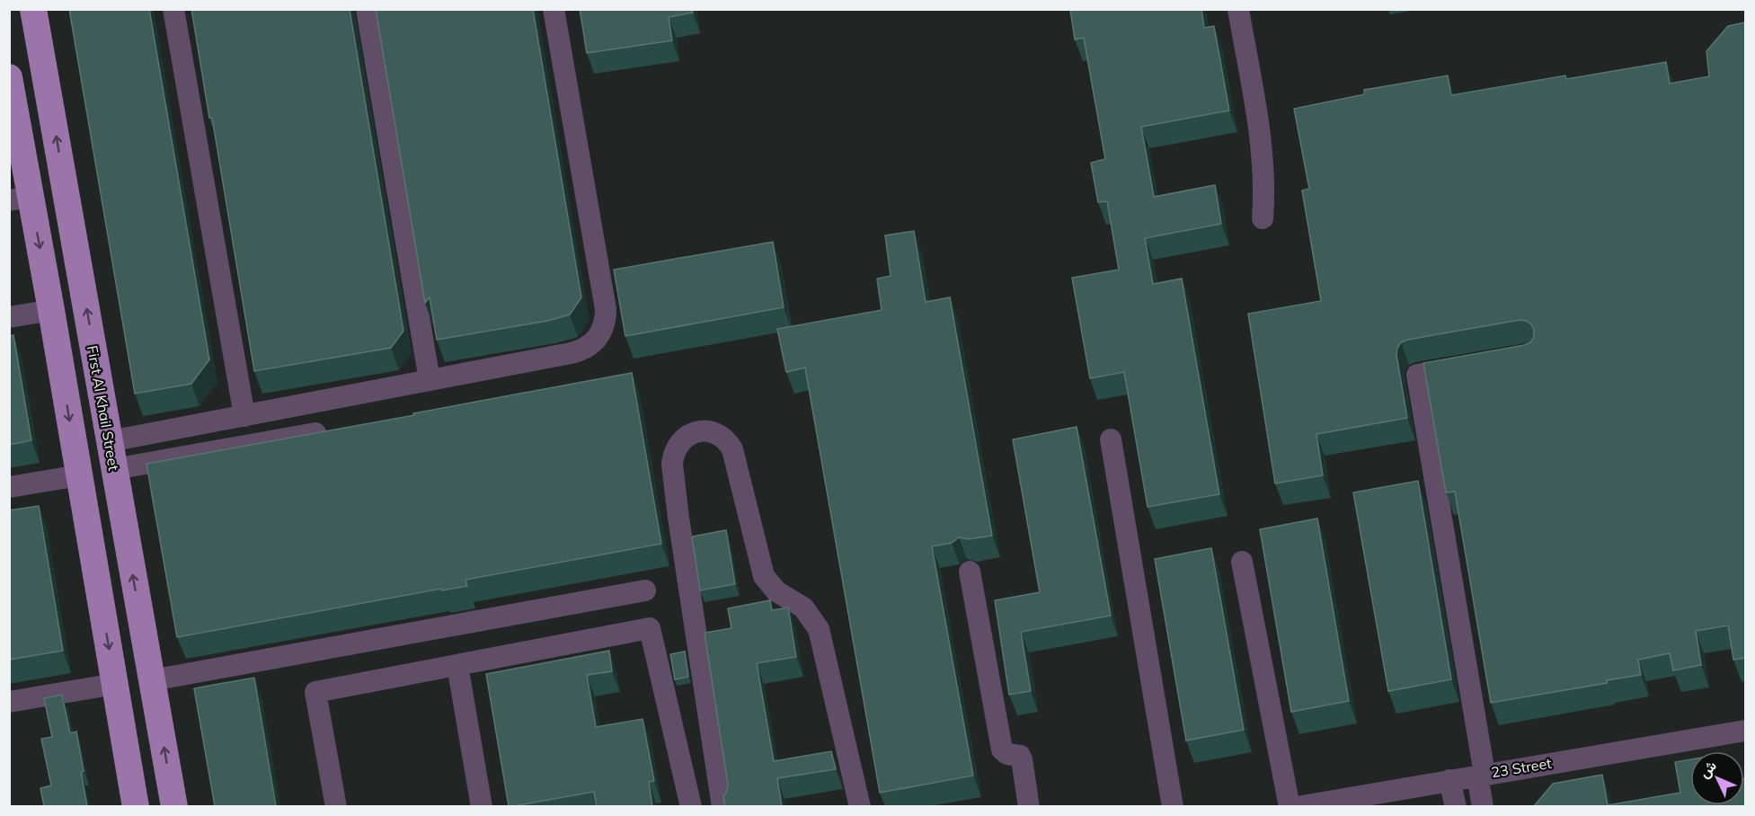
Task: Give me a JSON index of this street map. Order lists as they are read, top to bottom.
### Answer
{
  "streets": {
    "main road": ["First Al Khail Street"],
    "street": ["23 Street"]
  },
  "north": "top left"
}
